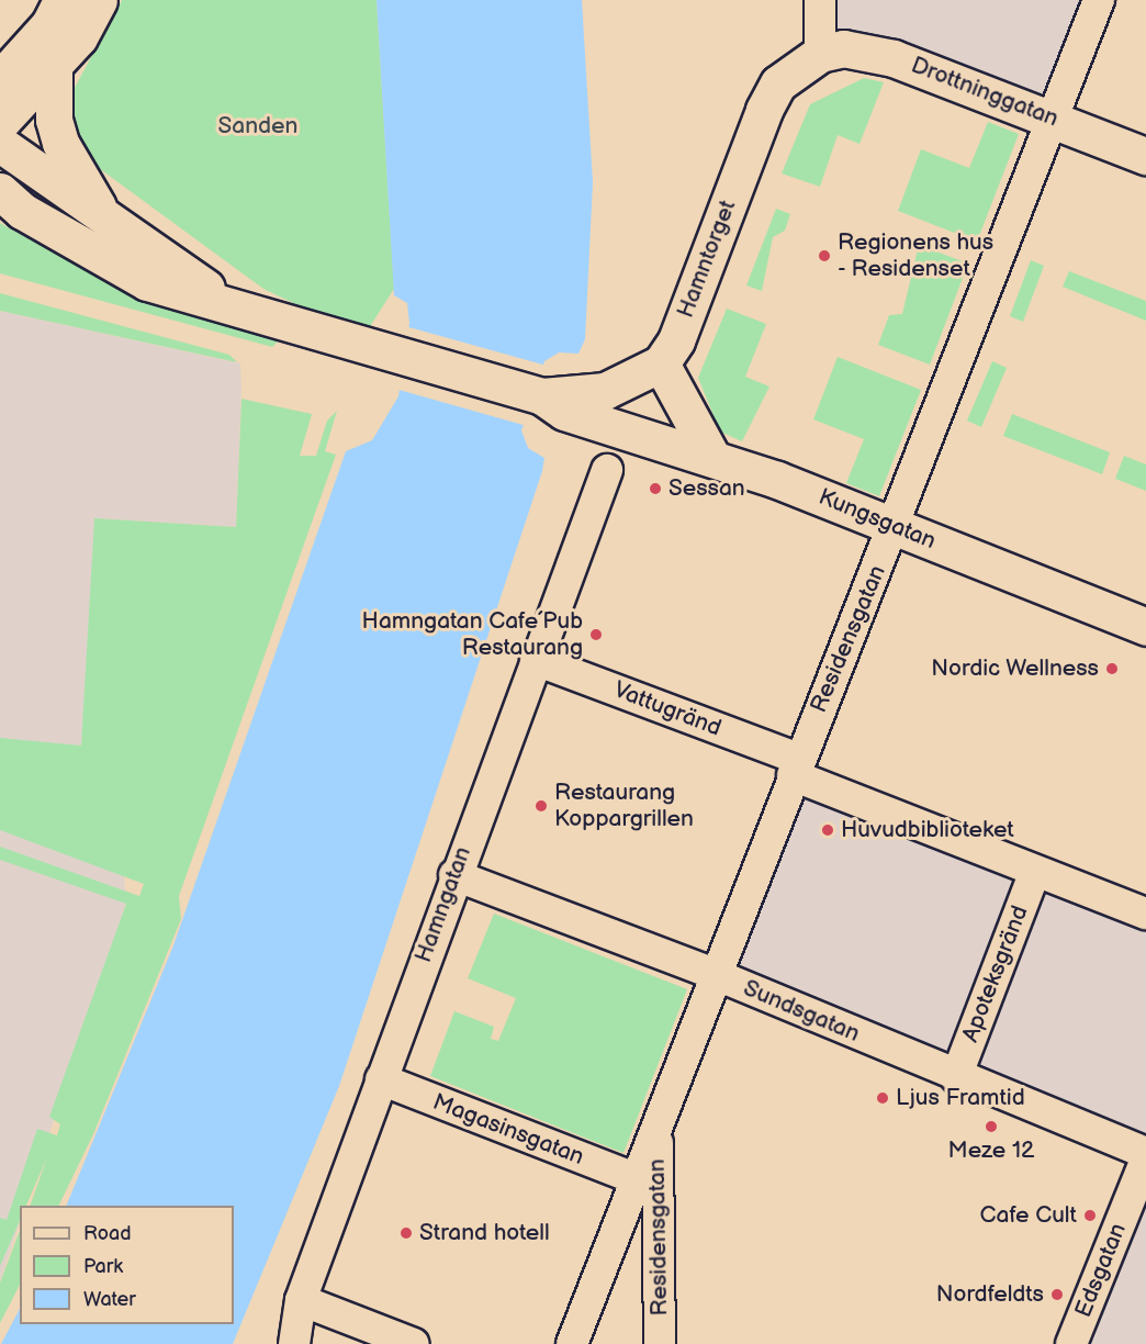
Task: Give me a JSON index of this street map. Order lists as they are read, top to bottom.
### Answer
{
  "streets": {
    "street": [
      "Drottninggatan",
      "Hamntorget",
      "Kungsgatan",
      "Residensgatan",
      "Vattugränd",
      "Hamngatan",
      "Apoteksgränd",
      "Sundsgatan",
      "Magasinsgatan",
      "Edsgatan"
    ]
  },
  "crossings": [
    ["Drottninggatan", "Hamntorget"],
    ["Drottninggatan", "Residensgatan"],
    ["Kungsgatan", "Residensgatan"],
    ["Residensgatan", "Vattugränd"],
    ["Residensgatan", "Sundsgatan"],
    ["Residensgatan", "Magasinsgatan"],
    ["Vattugränd", "Hamngatan"],
    ["Vattugränd", "Apoteksgränd"],
    ["Hamngatan", "Sundsgatan"],
    ["Hamngatan", "Magasinsgatan"],
    ["Apoteksgränd", "Sundsgatan"]
  ],
  "parks": ["Sanden"],
  "places": [
    "Regionens hus - Residenset",
    "Sessan",
    "Hamngatan Cafe´Pub Restaurang",
    "Nordic Wellness",
    "Restaurang Koppargrillen",
    "Huvudbiblioteket",
    "Ljus Framtid",
    "Meze 12",
    "Cafe Cult",
    "Strand hotell",
    "Nordfeldts"
  ],
  "legend": ["Road", "Park", "Water"]
}
